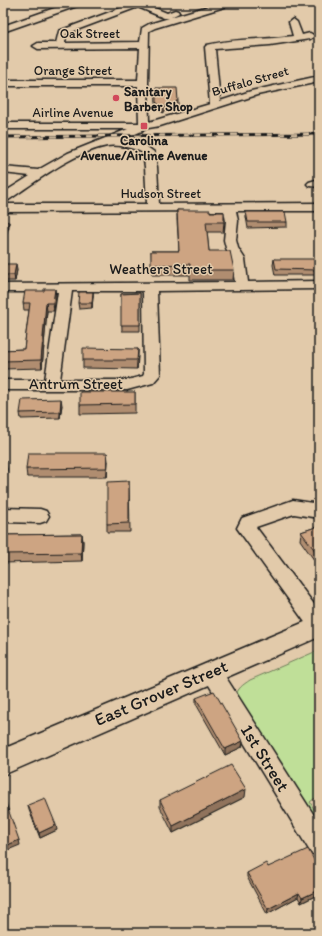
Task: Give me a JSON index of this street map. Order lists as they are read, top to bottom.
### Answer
{
  "streets": {
    "main road": ["East Grover Street"],
    "street": [
      "Oak Street",
      "Orange Street",
      "Buffalo Street",
      "Airline Avenue",
      "Hudson Street",
      "Weathers Street",
      "Antrum Street",
      "1st Street"
    ]
  },
  "crossings": [
    ["Buffalo Street", "Airline Avenue"],
    ["Weathers Street", "Antrum Street"],
    ["East Grover Street", "1st Street"]
  ],
  "places": {
    "other": ["Sanitary Barber Shop"],
    "transit": ["Carolina Avenue/Airline Avenue"]
  }
}
